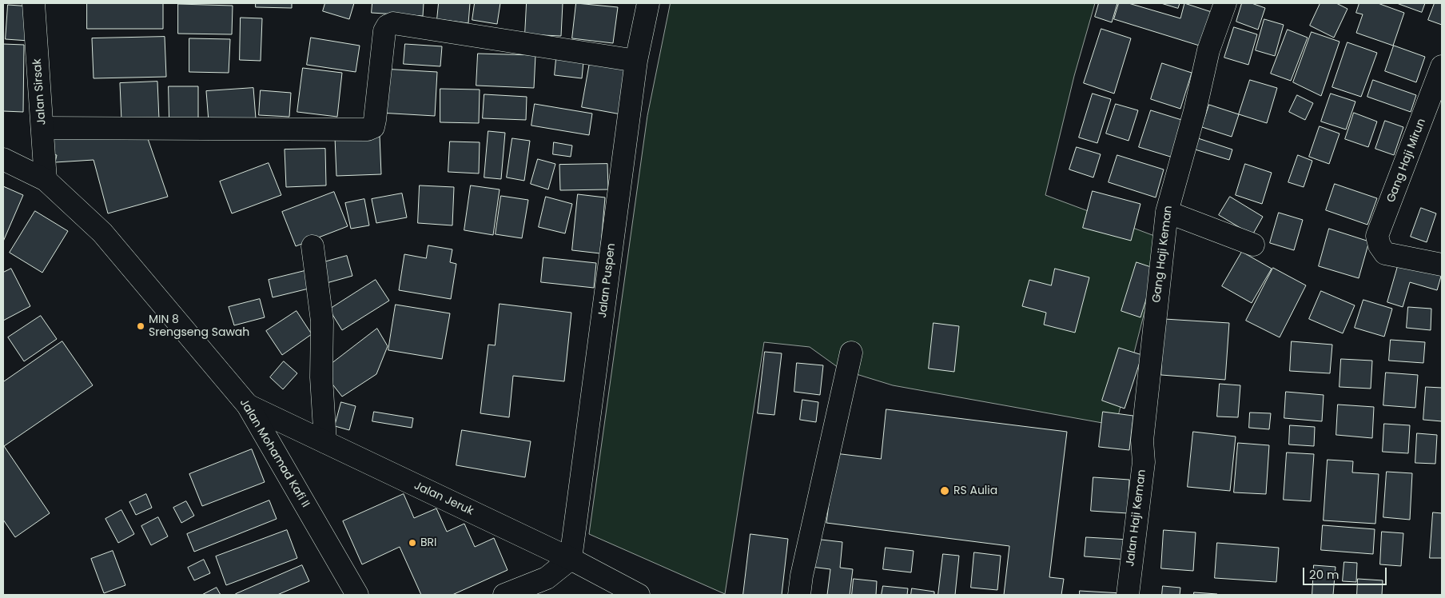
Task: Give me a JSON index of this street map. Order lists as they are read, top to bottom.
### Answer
{
  "streets": {
    "street": [
      "Jalan Sirsak",
      "Gang Haji Mirun",
      "Gang Haji Keman",
      "Jalan Puspen",
      "Jalan Mohamad Kafi II",
      "Jalan Jeruk",
      "Jalan Haji Keman"
    ]
  },
  "crossings": [
    ["Jalan Sirsak", "Jalan Mohamad Kafi II"],
    ["Gang Haji Keman", "Jalan Haji Keman"],
    ["Jalan Puspen", "Jalan Jeruk"],
    ["Jalan Mohamad Kafi II", "Jalan Jeruk"]
  ],
  "places": ["MIN 8 Srengseng Sawah", "RS Aulia", "BRI"],
  "scale_bar": "20 m"
}
